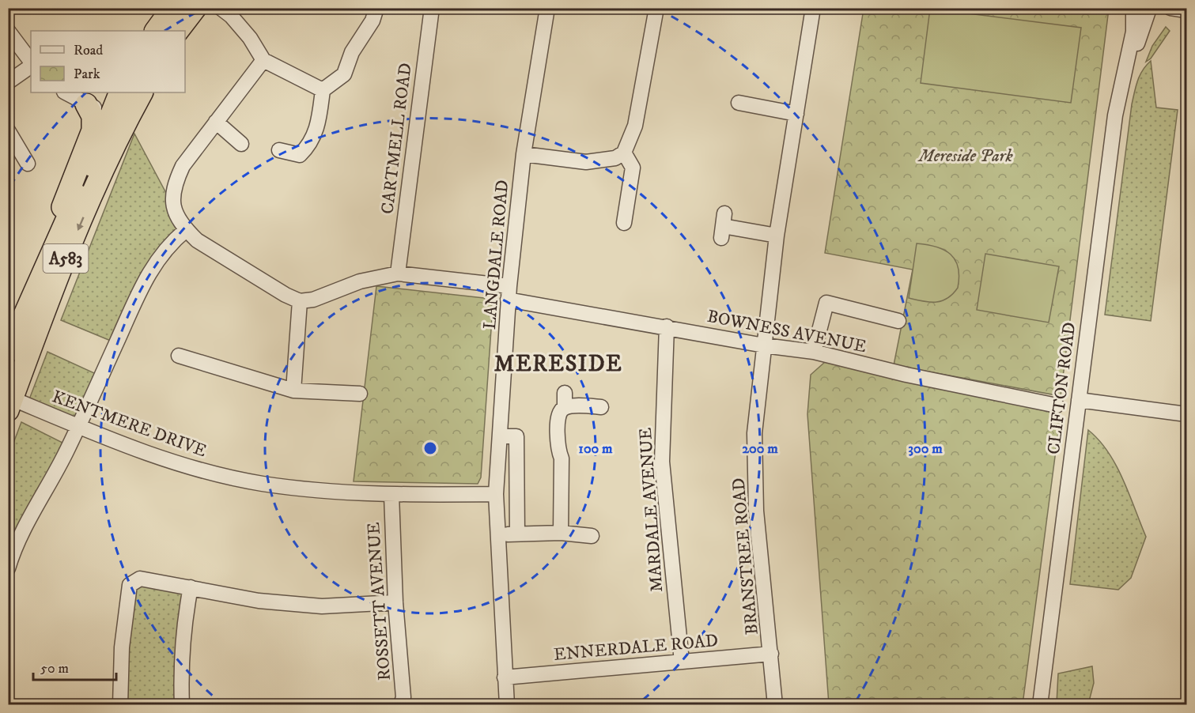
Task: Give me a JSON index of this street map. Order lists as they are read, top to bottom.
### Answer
{
  "streets": {
    "highway": ["A583"],
    "street": [
      "CARTMELL ROAD",
      "LANGDALE ROAD",
      "BOWNESS AVENUE",
      "CLIFTON ROAD",
      "KENTMERE DRIVE",
      "MARDALE AVENUE",
      "BRANSTREE ROAD",
      "ROSSETT AVENUE",
      "ENNERDALE ROAD"
    ]
  },
  "crossings": [
    ["CARTMELL ROAD", "BOWNESS AVENUE"],
    ["LANGDALE ROAD", "BOWNESS AVENUE"],
    ["LANGDALE ROAD", "KENTMERE DRIVE"],
    ["LANGDALE ROAD", "ENNERDALE ROAD"],
    ["A583", "KENTMERE DRIVE"],
    ["BOWNESS AVENUE", "MARDALE AVENUE"],
    ["BOWNESS AVENUE", "BRANSTREE ROAD"],
    ["KENTMERE DRIVE", "ROSSETT AVENUE"],
    ["MARDALE AVENUE", "ENNERDALE ROAD"],
    ["BRANSTREE ROAD", "ENNERDALE ROAD"]
  ],
  "districts": ["MERESIDE"],
  "parks": ["Mereside Park"],
  "legend": ["Road", "Park"],
  "scale_bar": "50 m",
  "rings": ["100 m", "200 m", "300 m"]
}
